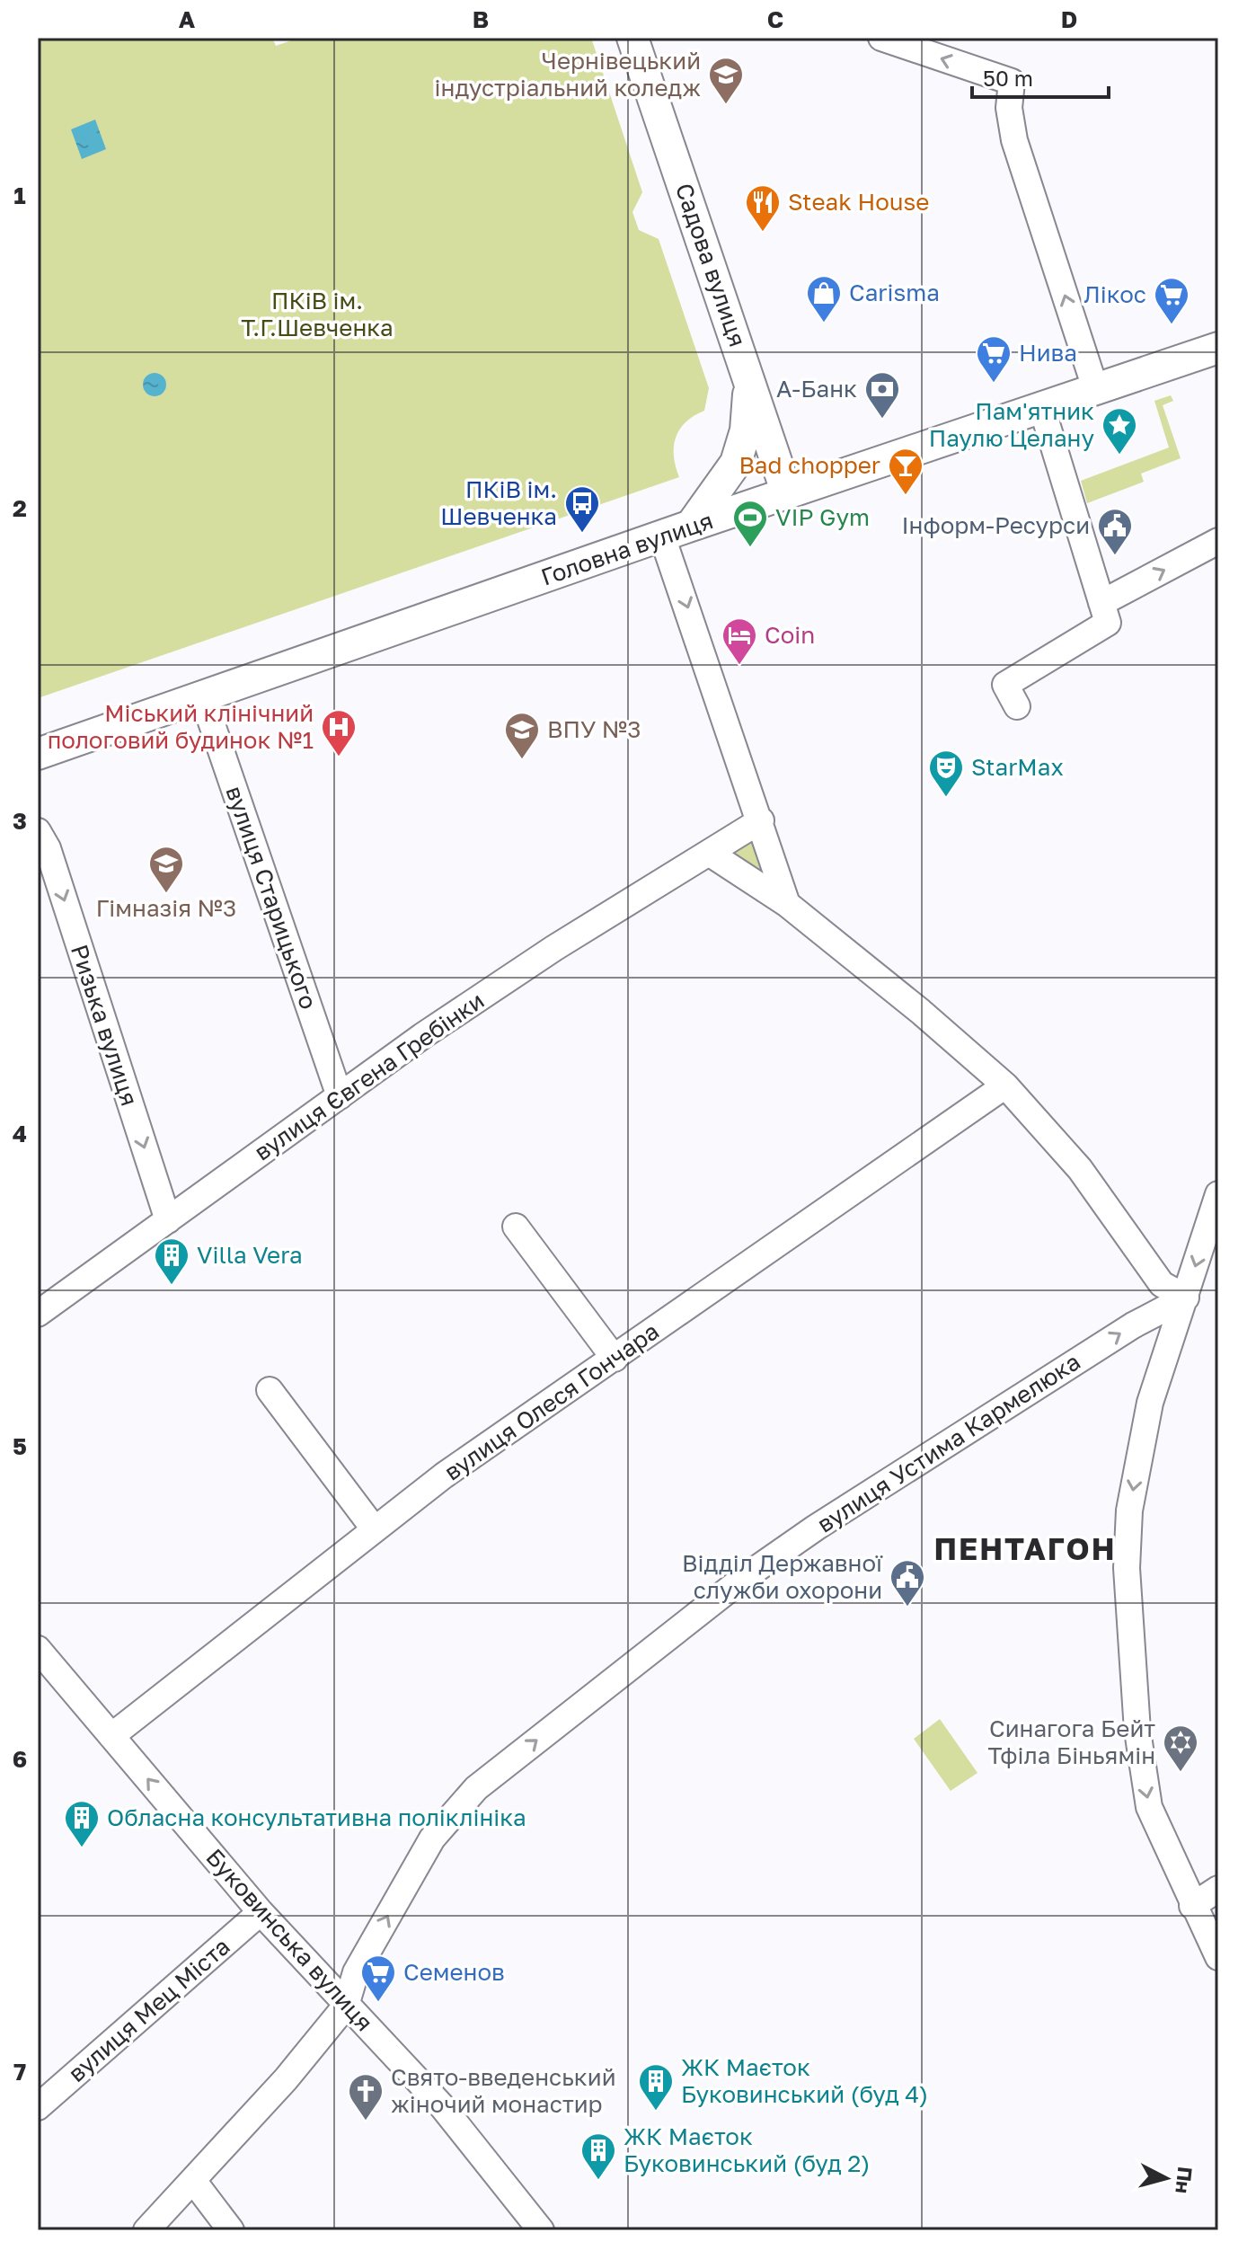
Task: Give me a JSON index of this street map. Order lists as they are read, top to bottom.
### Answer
{
  "streets": {
    "main road": ["Садова вулиця", "Головна вулиця"],
    "street": [
      "вулиця Старицького",
      "Ризька вулиця",
      "вулиця Євгена Гребінки",
      "вулиця Олеся Гончара",
      "вулиця Устима Кармелюка",
      "Буковинська вулиця",
      "вулиця Мец Міста"
    ]
  },
  "crossings": [
    ["Садова вулиця", "Головна вулиця"],
    ["Головна вулиця", "вулиця Старицького"],
    ["вулиця Старицького", "вулиця Євгена Гребінки"],
    ["Ризька вулиця", "вулиця Євгена Гребінки"],
    ["вулиця Олеся Гончара", "Буковинська вулиця"],
    ["вулиця Устима Кармелюка", "Буковинська вулиця"],
    ["Буковинська вулиця", "вулиця Мец Міста"]
  ],
  "one_way": ["Ризька вулиця", "вулиця Устима Кармелюка"],
  "districts": ["ПЕНТАГОН"],
  "parks": ["ПКіВ ім. Т.Г.Шевченка"],
  "places": {
    "school or university": ["Чернівецький індустріальний коледж", "ВПУ №3", "Гімназія №3"],
    "restaurant": ["Steak House"],
    "shop": ["Carisma"],
    "supermarket": ["Лікос", "Нива", "Семенов"],
    "bank": ["А-Банк"],
    "place": ["Пам'ятник Паулю Целану"],
    "bar": ["Bad chopper"],
    "bus stop": ["ПКіВ ім. Шевченка"],
    "sports": ["VIP Gym"],
    "public building": ["Інформ-Ресурси", "Відділ Державної служби охорони"],
    "hotel": ["Coin"],
    "hospital": ["Міський клінічний пологовий будинок №1"],
    "theatre": ["StarMax"],
    "building": [
      "Villa Vera",
      "Обласна консультативна поліклініка",
      "ЖК Маєток Буковинський (буд 4)",
      "ЖК Маєток Буковинський (буд 2)"
    ],
    "synagogue": ["Синагога Бейт Тфіла Біньямін"],
    "church": ["Свято-введенський жіночий монастир"]
  },
  "scale_bar": "50 m",
  "north": "right",
  "grid": {
    "columns": [
      "A",
      "B",
      "C",
      "D"
    ],
    "rows": [
      "1",
      "2",
      "3",
      "4",
      "5",
      "6",
      "7"
    ]
  }
}
